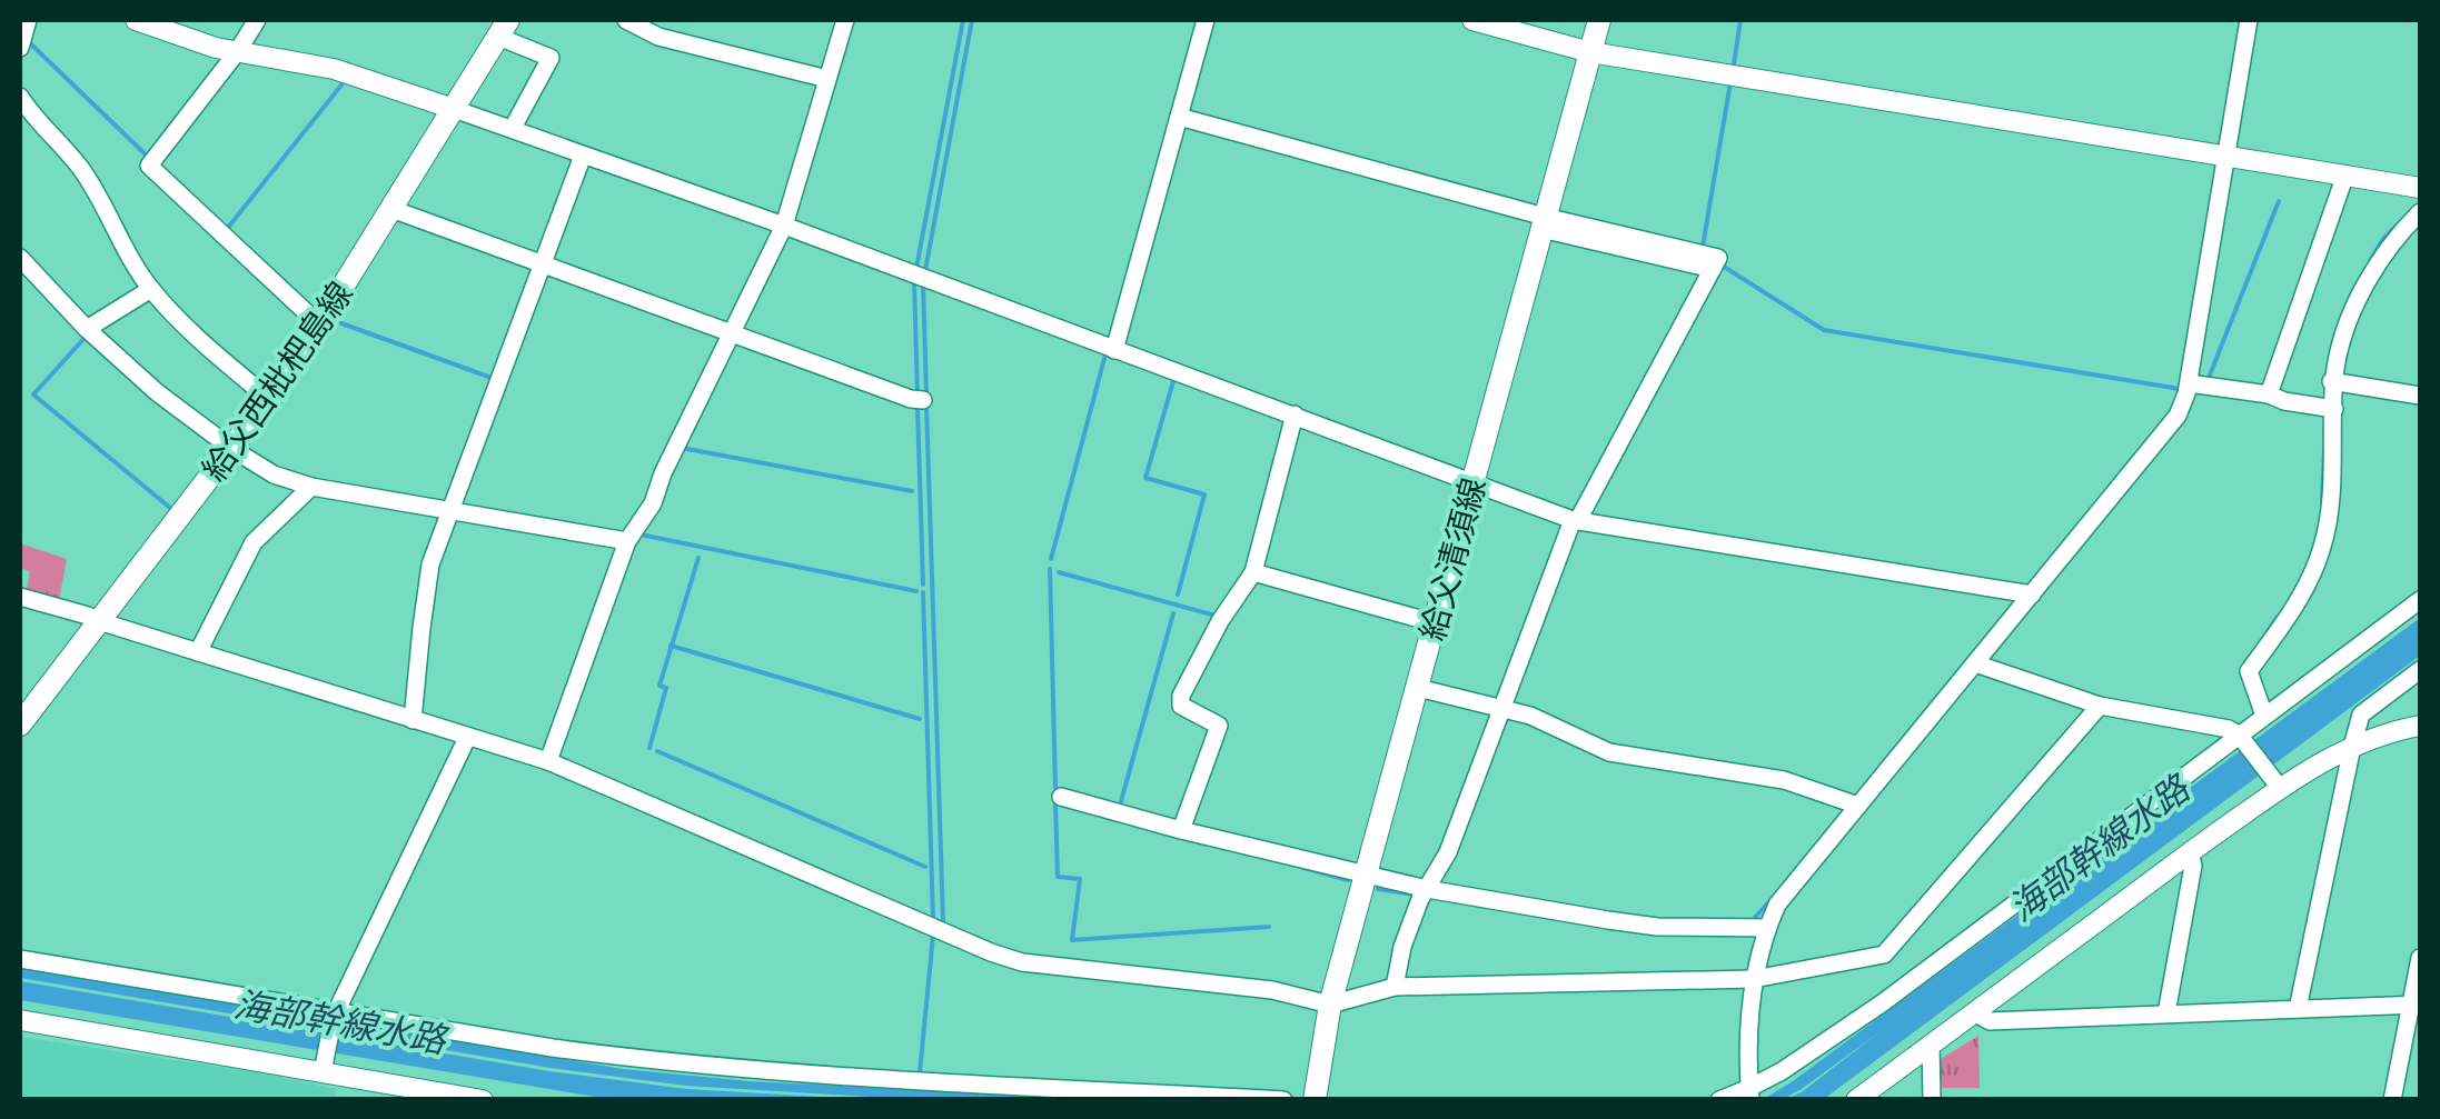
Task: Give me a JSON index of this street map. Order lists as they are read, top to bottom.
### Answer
{
  "streets": {
    "main road": ["給父西枇杷島線", "給父清須線"]
  },
  "water": ["海部幹線水路"]
}
